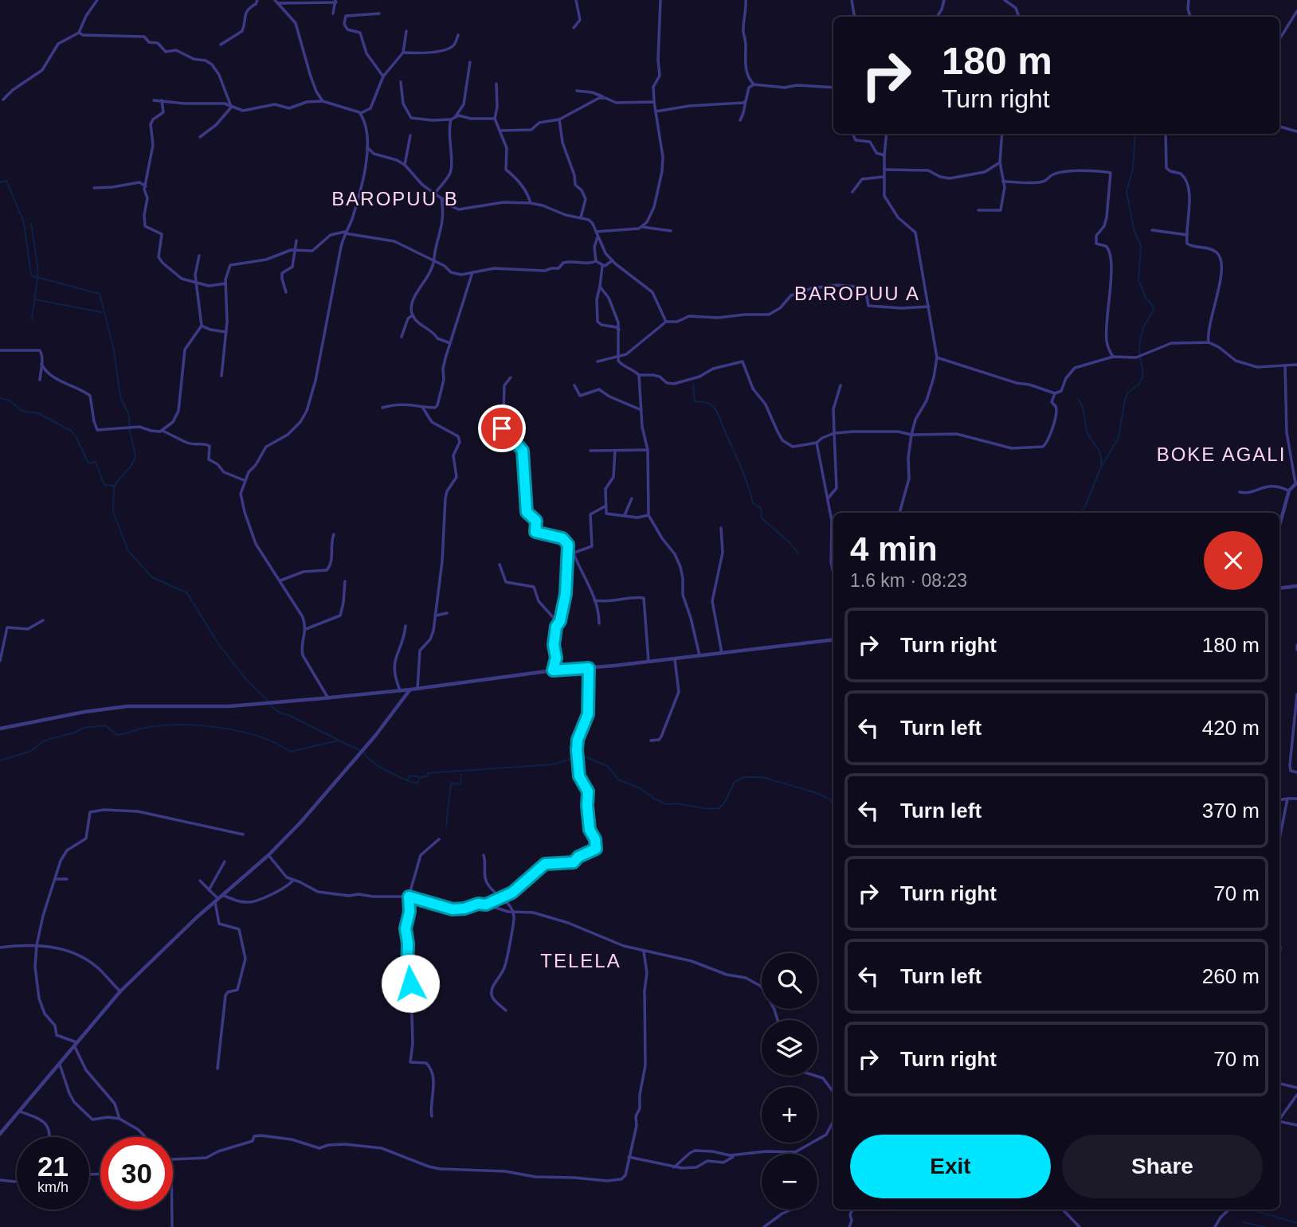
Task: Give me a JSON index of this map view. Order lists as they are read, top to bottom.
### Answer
{
  "districts": [
    "BAROPUU B",
    "BAROPUU A",
    "BOKE AGALI",
    "TELELA"
  ],
  "page": {
    "turn": ["180 m", "Turn right"],
    "heading": ["4 min", "1.6 km · 08:23"],
    "list": [
      {
        "name": "Turn right",
        "value": "180 m"
      },
      {
        "name": "Turn left",
        "value": "420 m"
      },
      {
        "name": "Turn left",
        "value": "370 m"
      },
      {
        "name": "Turn right",
        "value": "70 m"
      },
      {
        "name": "Turn left",
        "value": "260 m"
      },
      {
        "name": "Turn right",
        "value": "70 m"
      }
    ],
    "map_buttons": ["+", "−"],
    "buttons": ["Exit", "Share"],
    "speed": "21 km/h",
    "limit": "30"
  }
}
